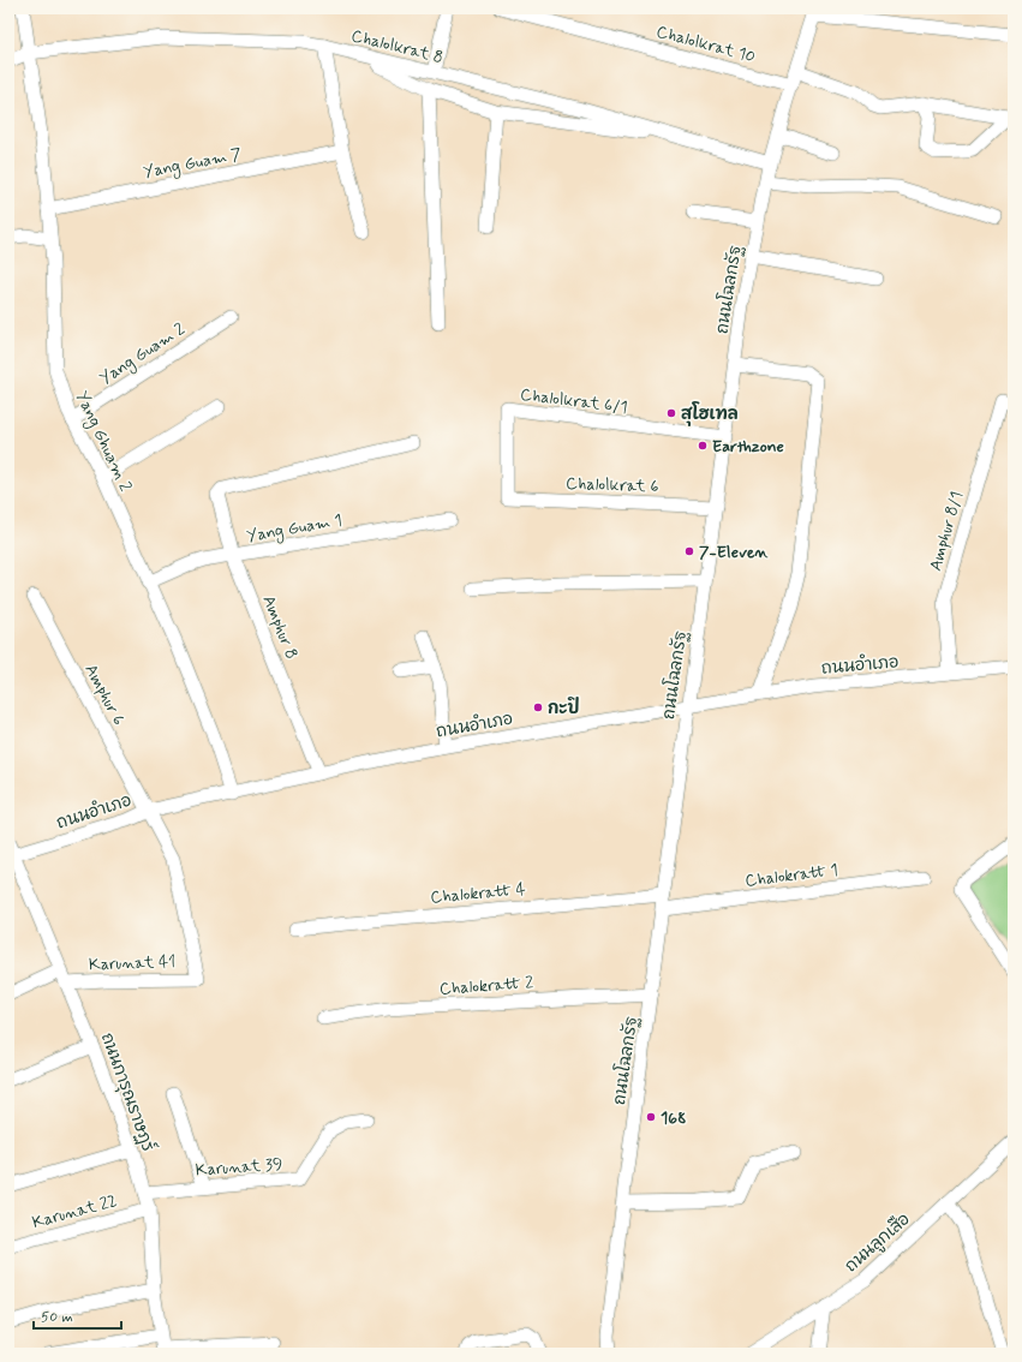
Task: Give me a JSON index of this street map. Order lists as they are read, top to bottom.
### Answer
{
  "streets": {
    "street": [
      "Chalolkrat 10",
      "Chalolkrat 8",
      "Yang Guam 7",
      "ถนนโฉลกรัฐ",
      "Yang Guam 2",
      "Chalolkrat 6/1",
      "Yang Ghuam 2",
      "Chalolkrat 6",
      "Yang Guam 1",
      "Amphur 8/1",
      "Amphur 8",
      "ถนนอำเภอ",
      "Amphur 6",
      "Chalokratt 1",
      "Chalokratt 4",
      "Karunat 41",
      "Chalokratt 2",
      "ถนนการุณราษฏร์",
      "Karunat 39",
      "Karunat 22",
      "ถนนลูกเสือ"
    ]
  },
  "crossings": [
    ["Chalolkrat 10", "ถนนโฉลกรัฐ"],
    ["Chalolkrat 8", "ถนนโฉลกรัฐ"],
    ["Chalolkrat 8", "Yang Ghuam 2"],
    ["Yang Guam 7", "Yang Ghuam 2"],
    ["ถนนโฉลกรัฐ", "Chalolkrat 6/1"],
    ["ถนนโฉลกรัฐ", "Chalolkrat 6"],
    ["ถนนโฉลกรัฐ", "ถนนอำเภอ"],
    ["ถนนโฉลกรัฐ", "Chalokratt 1"],
    ["ถนนโฉลกรัฐ", "Chalokratt 4"],
    ["ถนนโฉลกรัฐ", "Chalokratt 2"],
    ["Yang Guam 2", "Yang Ghuam 2"],
    ["Chalolkrat 6/1", "Chalolkrat 6"],
    ["Yang Ghuam 2", "Yang Guam 1"],
    ["Yang Ghuam 2", "ถนนอำเภอ"],
    ["Yang Guam 1", "Amphur 8"],
    ["Amphur 8/1", "ถนนอำเภอ"],
    ["Amphur 8", "ถนนอำเภอ"],
    ["ถนนอำเภอ", "Amphur 6"],
    ["ถนนอำเภอ", "ถนนการุณราษฏร์"],
    ["Amphur 6", "Karunat 41"],
    ["Karunat 41", "ถนนการุณราษฏร์"],
    ["ถนนการุณราษฏร์", "Karunat 39"],
    ["ถนนการุณราษฏร์", "Karunat 22"]
  ],
  "places": [
    "สุโฮเทล",
    "Earthzone",
    "7-Eleven",
    "กะปิ",
    "168"
  ],
  "scale_bar": "50 m"
}
